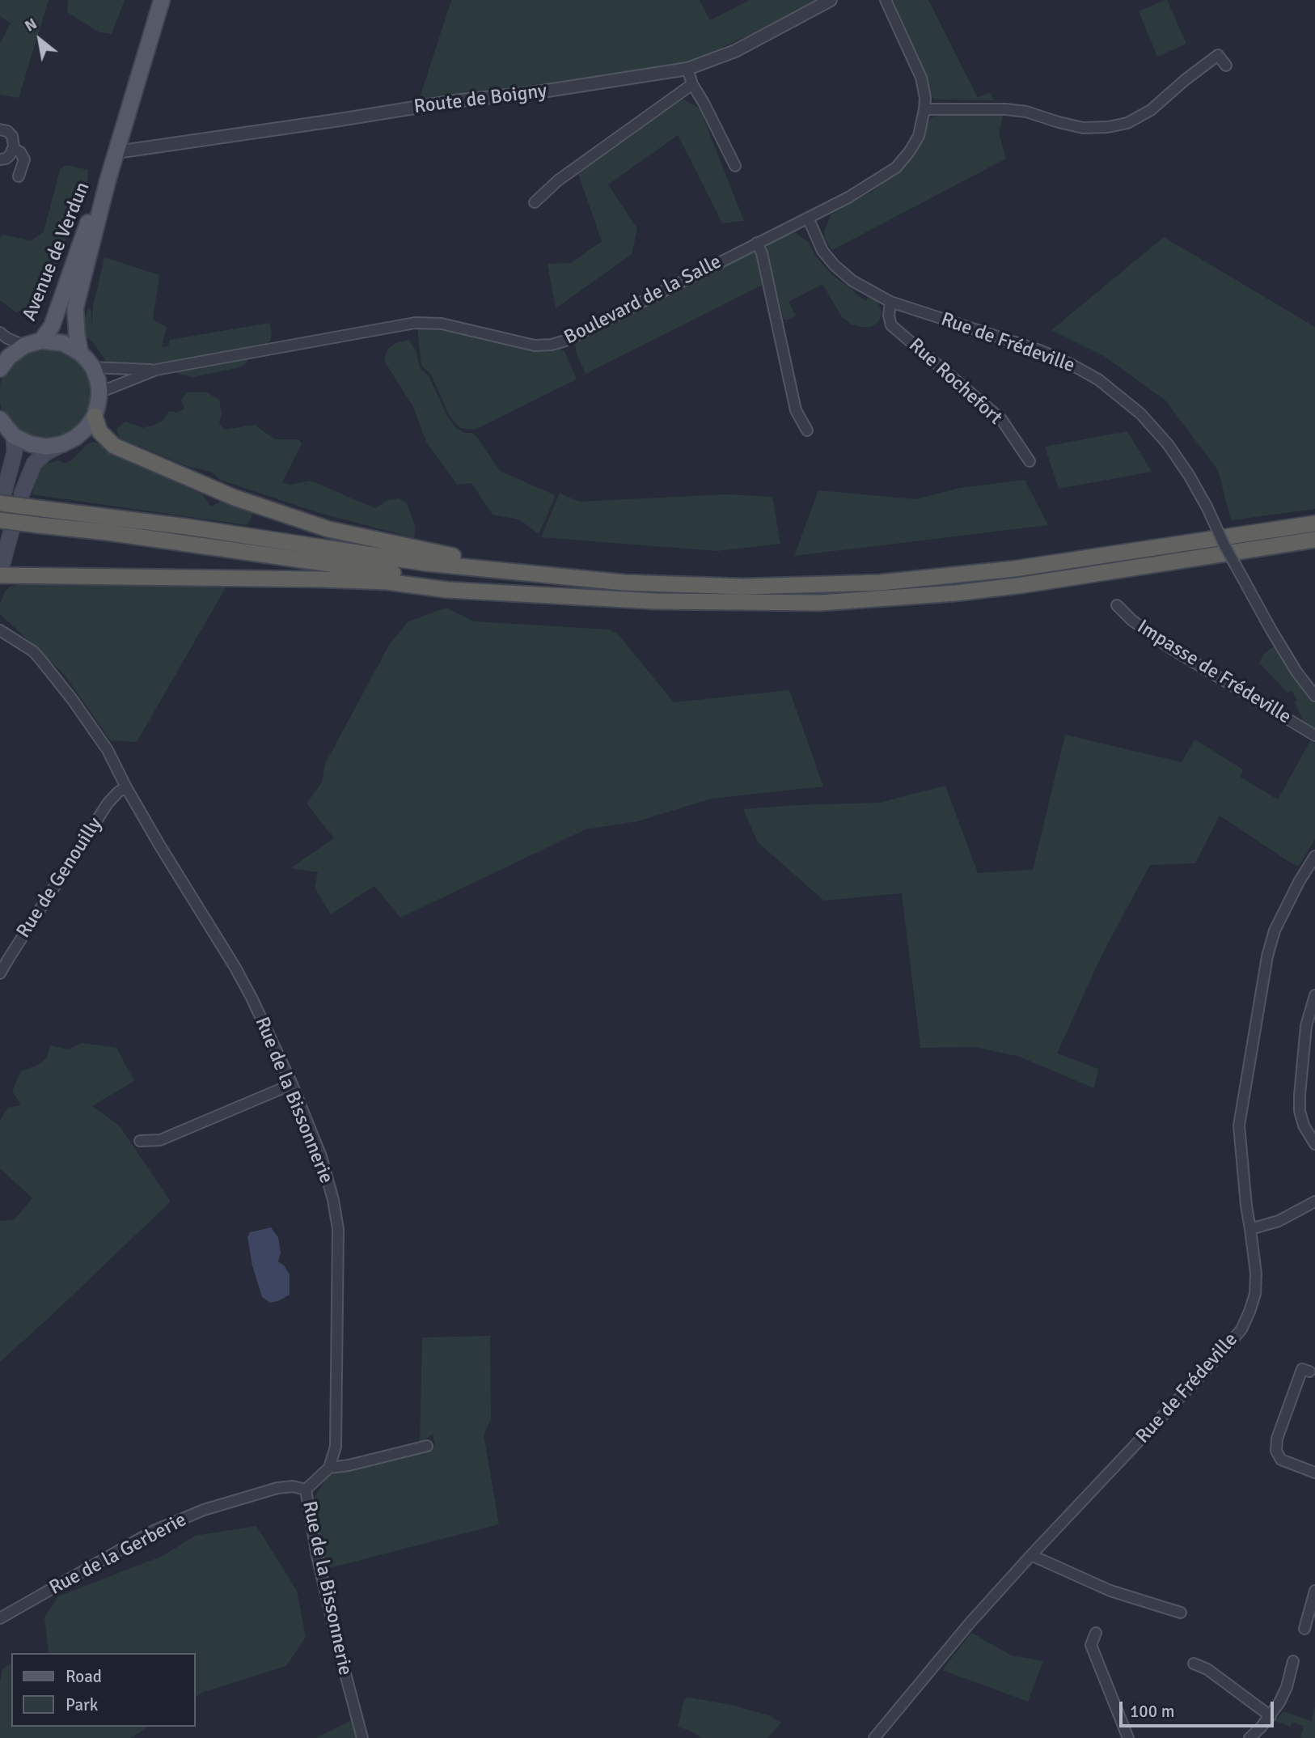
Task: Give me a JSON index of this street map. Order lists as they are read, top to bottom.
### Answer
{
  "streets": {
    "main road": ["Avenue de Verdun"],
    "street": [
      "Route de Boigny",
      "Boulevard de la Salle",
      "Rue de Frédeville",
      "Rue Rochefort",
      "Impasse de Frédeville",
      "Rue de Genouilly",
      "Rue de la Bissonnerie",
      "Rue de la Gerberie"
    ]
  },
  "crossings": [
    ["Route de Boigny", "Avenue de Verdun"],
    ["Boulevard de la Salle", "Rue de Frédeville"],
    ["Rue de Frédeville", "Rue Rochefort"],
    ["Rue de Genouilly", "Rue de la Bissonnerie"],
    ["Rue de la Bissonnerie", "Rue de la Gerberie"]
  ],
  "legend": ["Road", "Park"],
  "scale_bar": "100 m",
  "north": "top left"
}
